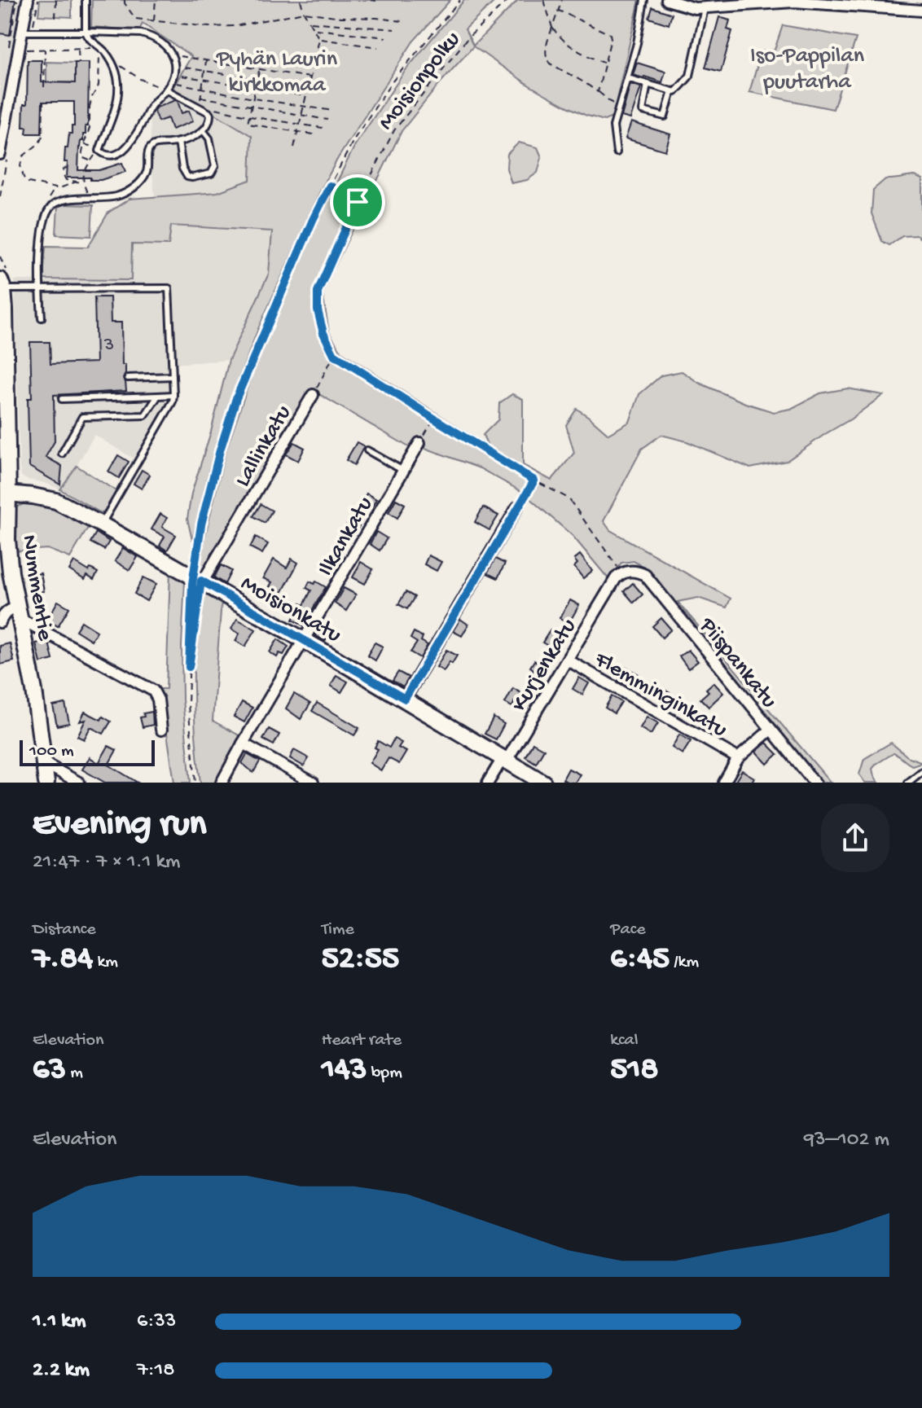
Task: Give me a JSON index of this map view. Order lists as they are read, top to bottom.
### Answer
{
  "streets": {
    "street": [
      "Lallinkatu",
      "Ilkankatu",
      "Nummentie",
      "Moisionkatu",
      "Piispankatu",
      "Kurjenkatu",
      "Flemminginkatu"
    ],
    "path": ["Moisionpolku"]
  },
  "crossings": [
    ["Lallinkatu", "Moisionkatu"],
    ["Ilkankatu", "Moisionkatu"],
    ["Nummentie", "Moisionkatu"],
    ["Moisionkatu", "Kurjenkatu"],
    ["Piispankatu", "Kurjenkatu"],
    ["Kurjenkatu", "Flemminginkatu"]
  ],
  "parks": ["Iso-Pappilan puutarha", "Pyhän Laurin kirkkomaa"],
  "house_numbers": ["3"],
  "scale_bar": "100 m",
  "page": {
    "scale": "100 m",
    "heading": ["Evening run", "21:47 · 7 × 1.1 km"],
    "stats": [
      ["Distance", "7.84 km"],
      ["Time", "52:55"],
      ["Pace", "6:45 /km"],
      ["Elevation", "63 m"],
      ["Heart rate", "143 bpm"],
      ["kcal", "518"]
    ],
    "chart": ["Elevation", "93–102 m"],
    "list": [
      {
        "name": "1.1 km",
        "note": "6:33"
      },
      {
        "name": "2.2 km",
        "note": "7:18"
      }
    ]
  }
}
